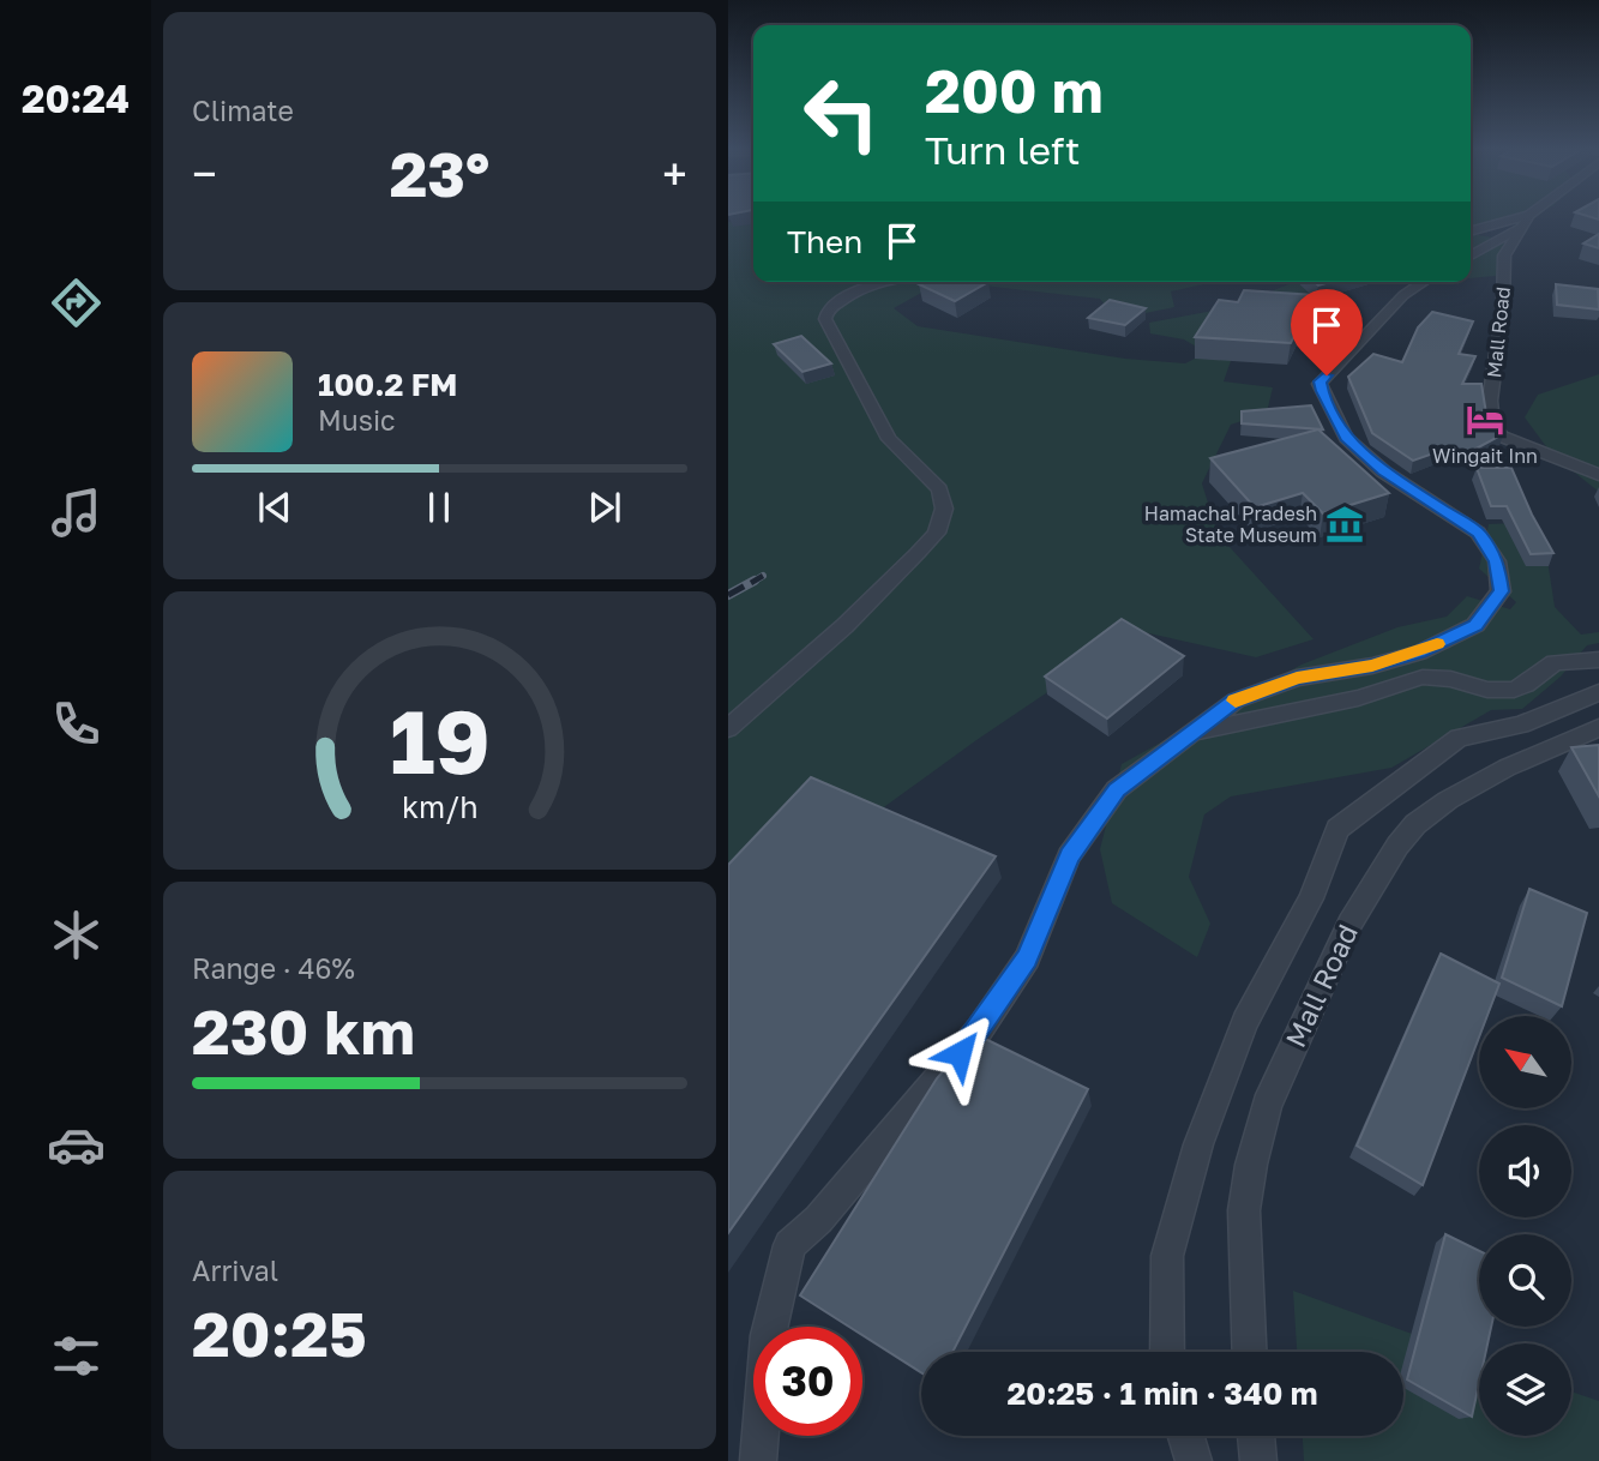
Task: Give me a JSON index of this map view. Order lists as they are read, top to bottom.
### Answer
{
  "streets": {
    "street": ["Mall Road"]
  },
  "places": {
    "hotel": ["Wingait Inn"],
    "museum": ["Hamachal Pradesh State Museum"]
  },
  "north": "top left",
  "page": {
    "tabs": "20:24",
    "tile": [
      "Climate",
      ["Range · 46%", "230 km"],
      ["Arrival", "20:25"]
    ],
    "turn": ["200 m", "Turn left"],
    "heat": ["−", "23°", "+"],
    "then": "Then",
    "song": ["100.2 FM", "Music"],
    "limit": "30",
    "trip": "20:25 · 1 min · 340 m",
    "gauge": ["19", "km/h"]
  }
}
